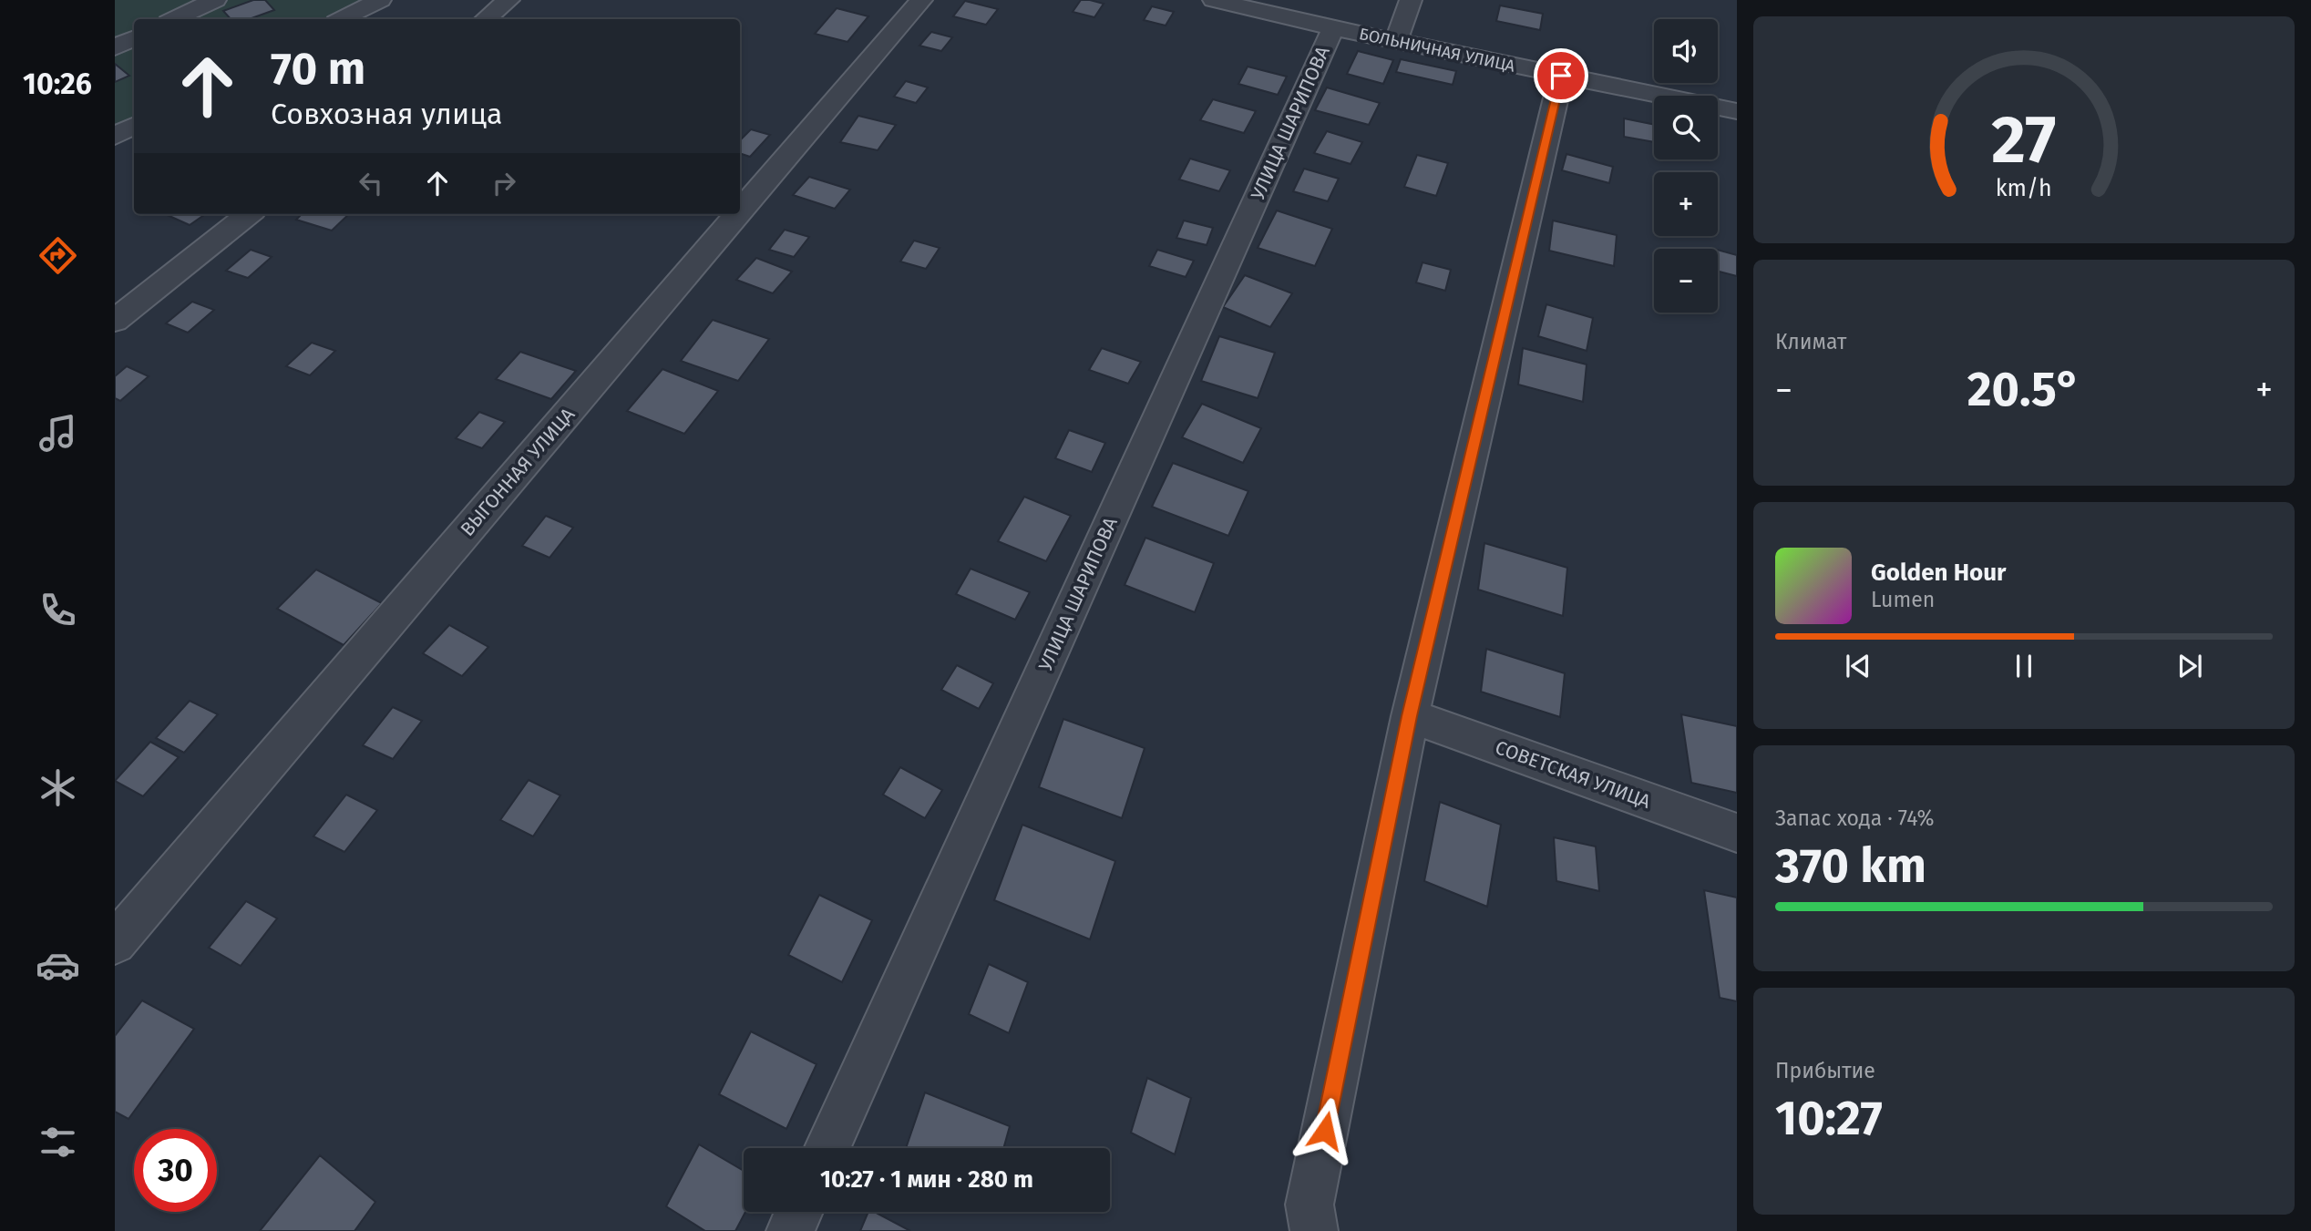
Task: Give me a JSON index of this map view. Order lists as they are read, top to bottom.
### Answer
{
  "streets": {
    "street": [
      "БОЛЬНИЧНАЯ УЛИЦА",
      "УЛИЦА ШАРИПОВА",
      "ВЫГОННАЯ УЛИЦА",
      "СОВЕТСКАЯ УЛИЦА"
    ]
  },
  "crossings": [
    ["БОЛЬНИЧНАЯ УЛИЦА", "УЛИЦА ШАРИПОВА"]
  ],
  "page": {
    "tabs": "10:26",
    "map_buttons": ["+", "−"],
    "turn": ["70 m", "Совхозная улица"],
    "tile": [
      "Климат",
      ["Запас хода · 74%", "370 km"],
      ["Прибытие", "10:27"]
    ],
    "heat": ["−", "20.5°", "+"],
    "song": ["Golden Hour", "Lumen"],
    "limit": "30",
    "trip": "10:27 · 1 мин · 280 m",
    "gauge": ["27", "km/h"]
  }
}
